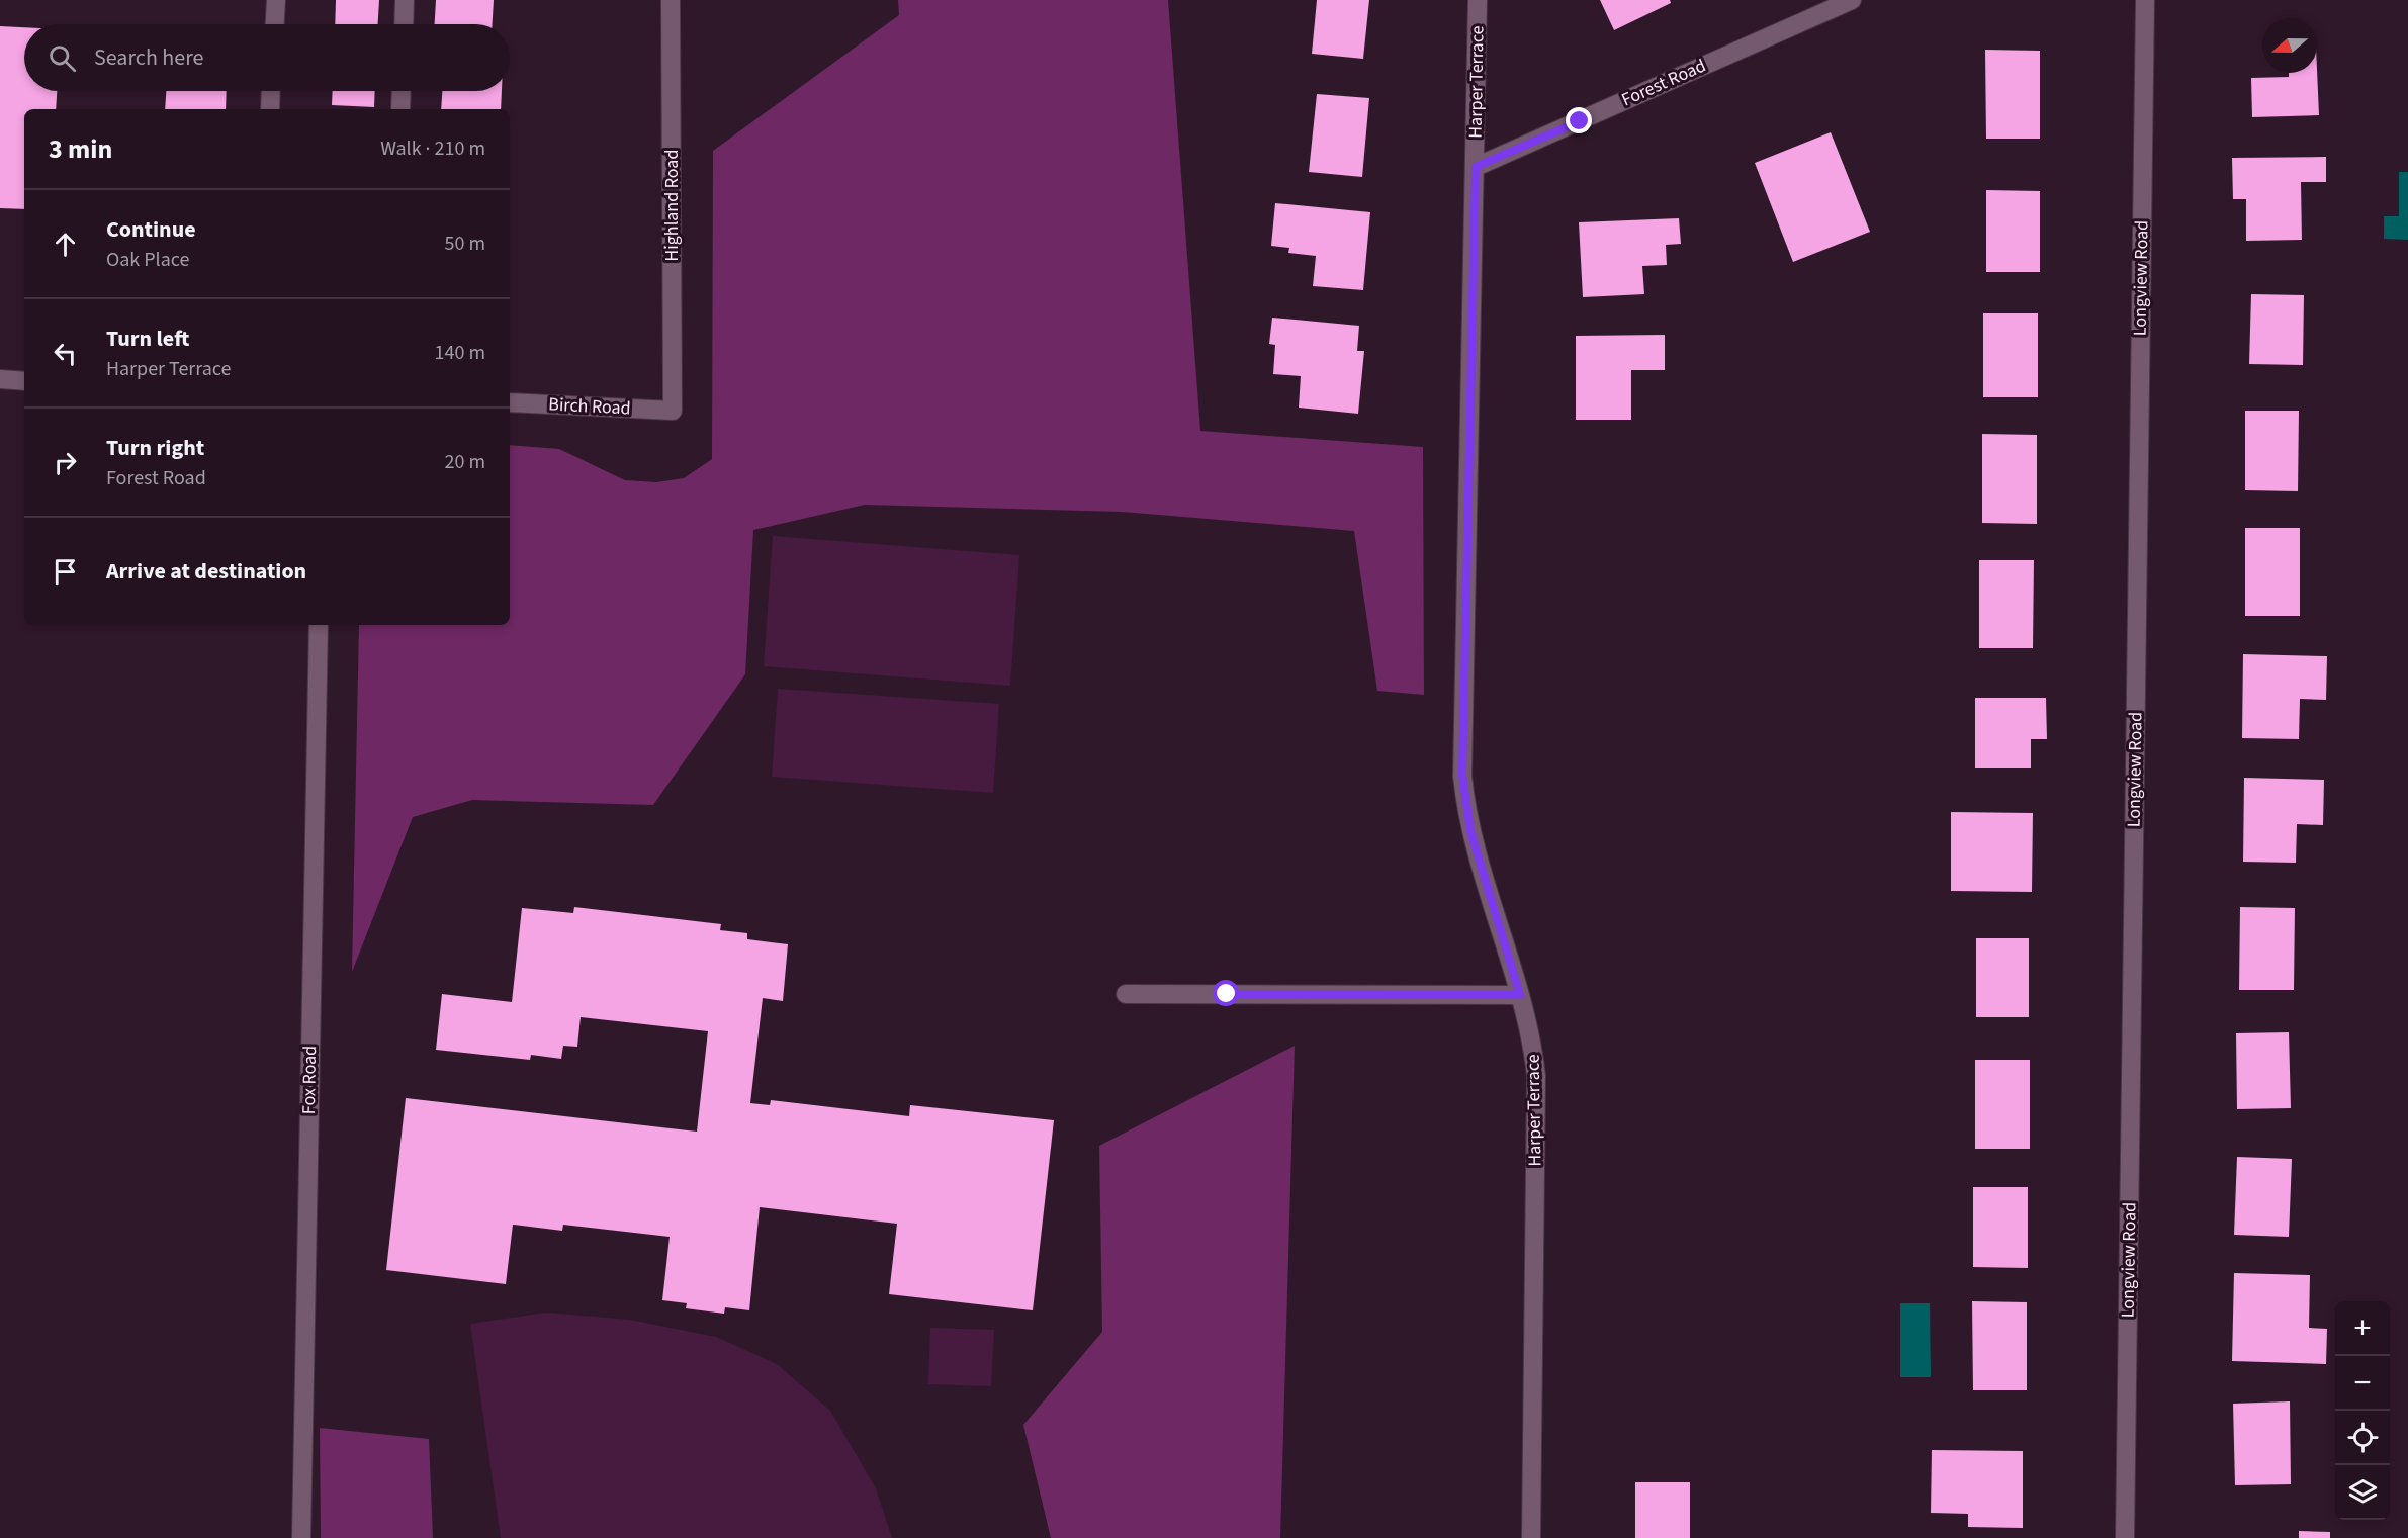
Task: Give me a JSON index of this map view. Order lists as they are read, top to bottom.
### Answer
{
  "streets": {
    "street": [
      "Harper Terrace",
      "Forest Road",
      "Highland Road",
      "Longview Road",
      "Birch Road",
      "Fox Road"
    ]
  },
  "crossings": [
    ["Harper Terrace", "Forest Road"],
    ["Highland Road", "Birch Road"]
  ],
  "north": "left",
  "page": {
    "search": "Search here",
    "heading": ["3 min", "Walk · 210 m"],
    "list": [
      ["Continue", "Oak Place", "50 m"],
      ["Turn left", "Harper Terrace", "140 m"],
      ["Turn right", "Forest Road", "20 m"],
      "Arrive at destination"
    ],
    "map_buttons": ["+", "−"]
  }
}
